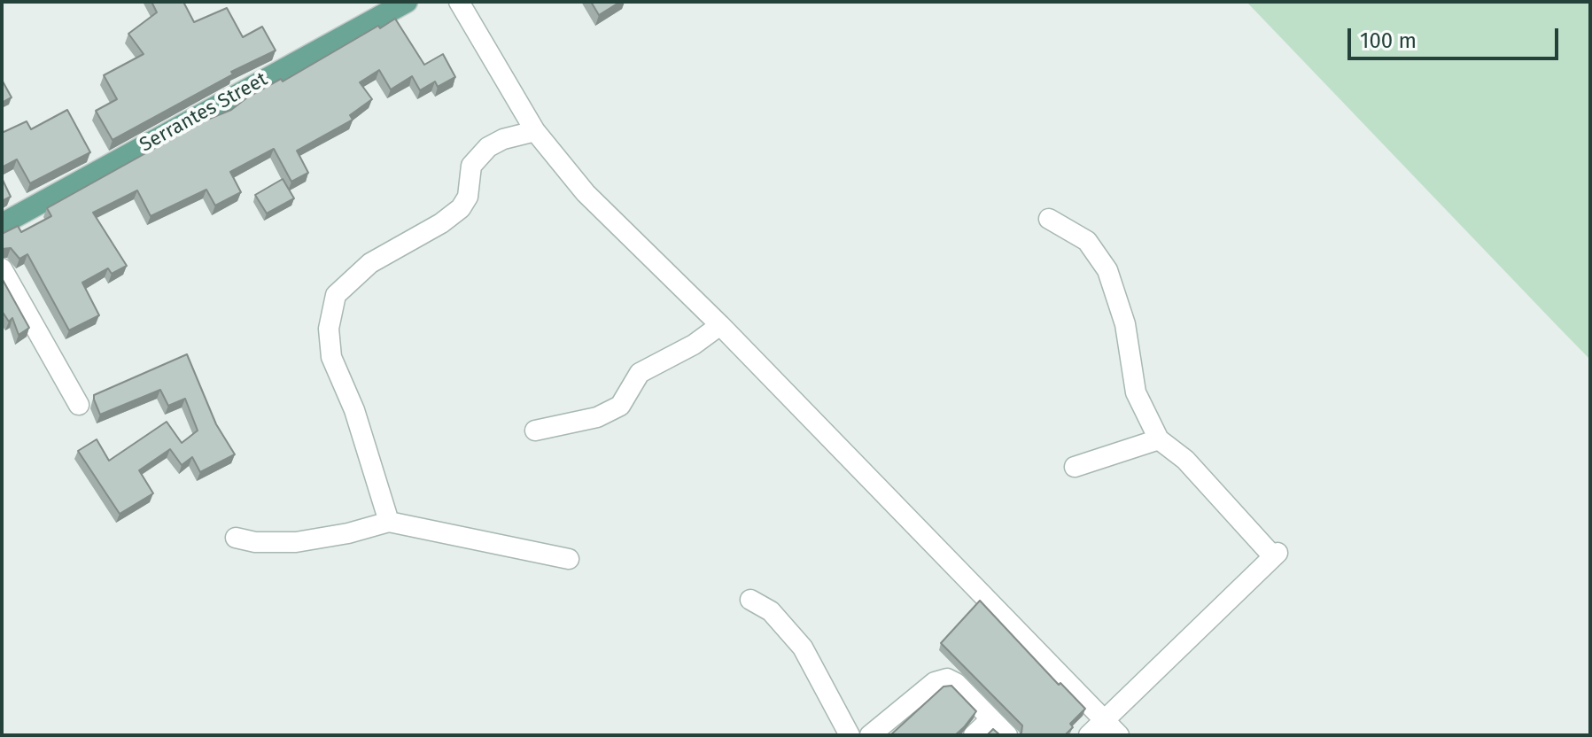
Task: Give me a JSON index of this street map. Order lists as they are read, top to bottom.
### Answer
{
  "streets": {
    "main road": ["Serrantes Street"]
  },
  "scale_bar": "100 m"
}
